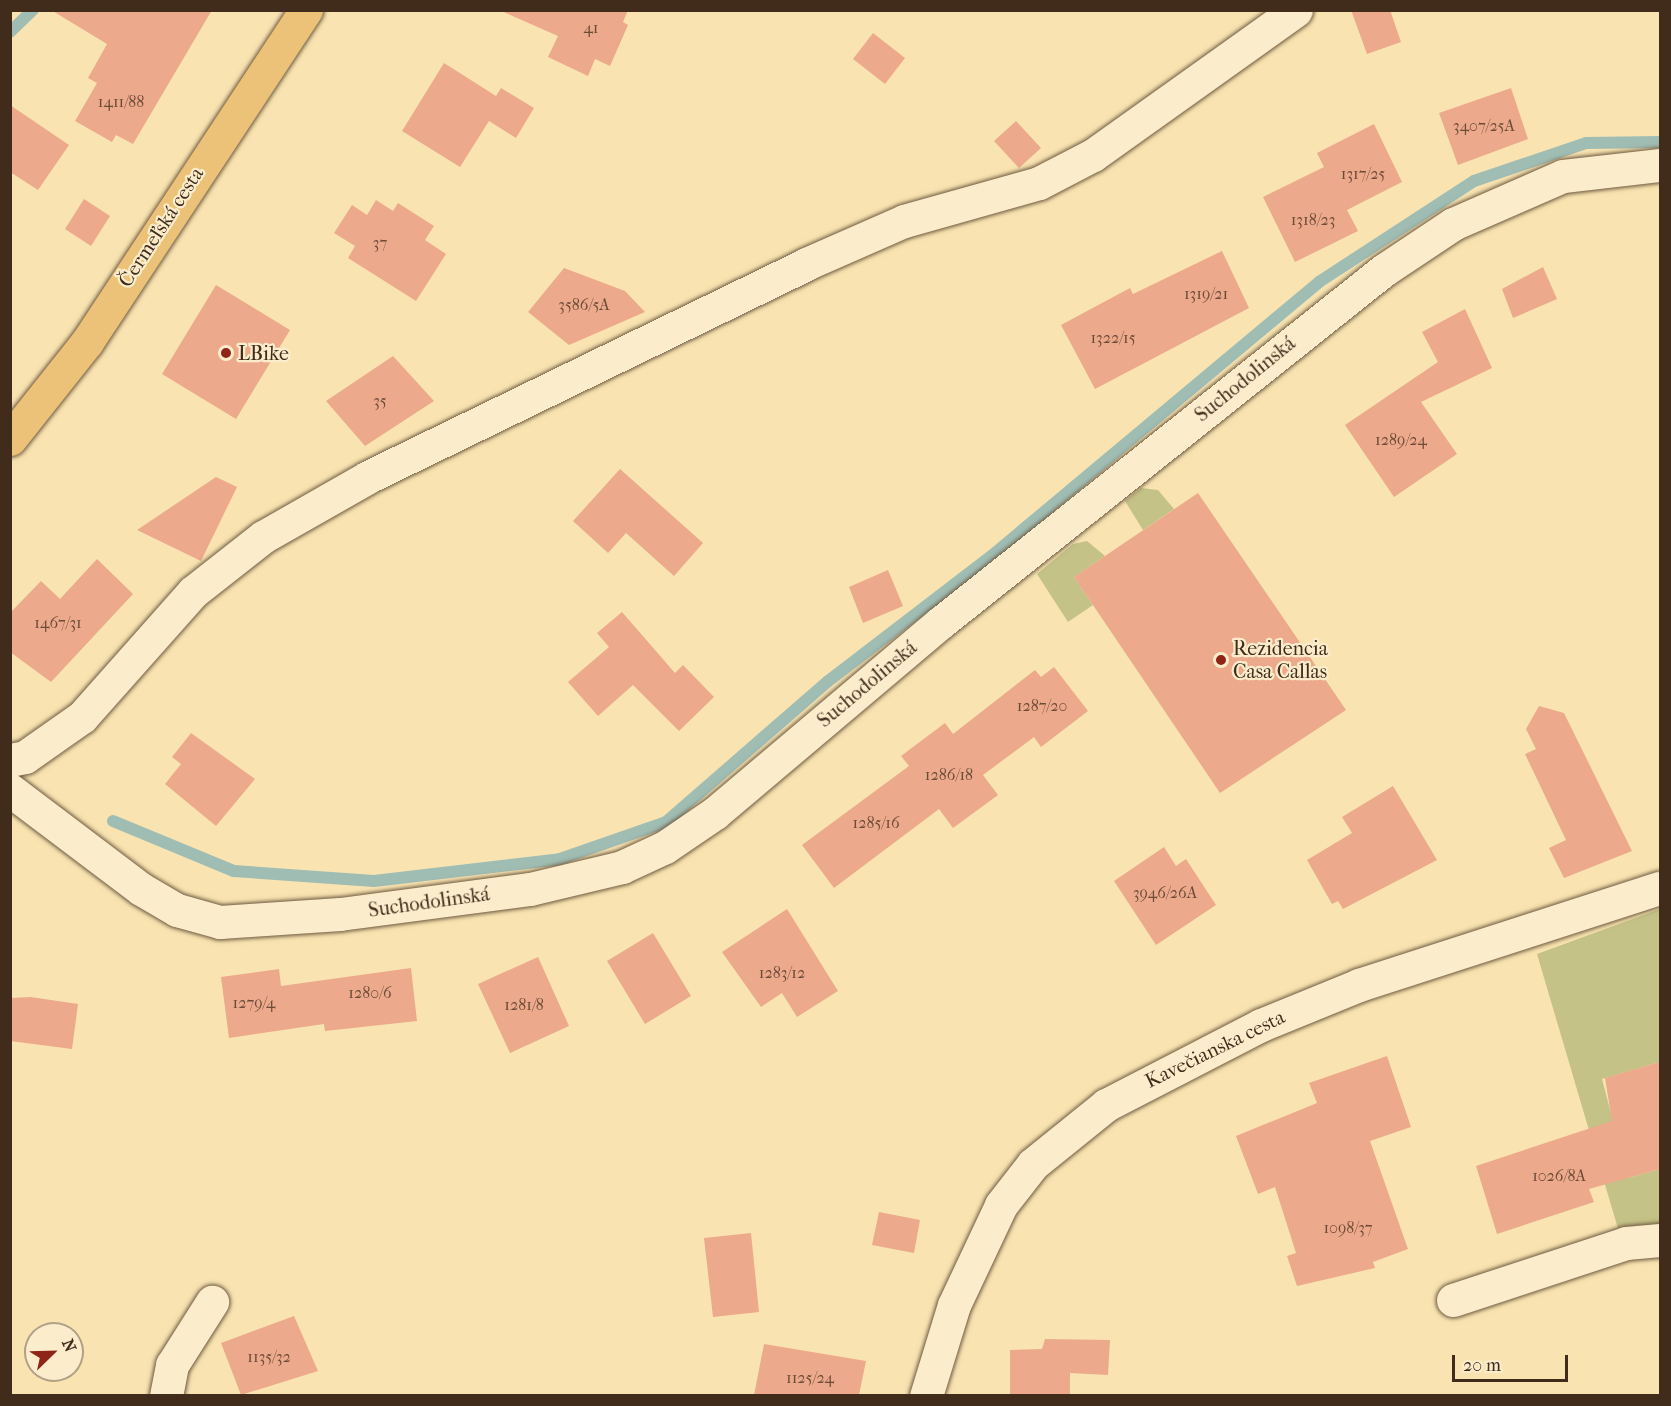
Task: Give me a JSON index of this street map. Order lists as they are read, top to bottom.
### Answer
{
  "streets": {
    "main road": ["Čermeľská cesta"],
    "street": ["Suchodolinská", "Kavečianska cesta"]
  },
  "places": ["LBike", "Rezidencia Casa Callas"],
  "house_numbers": [
    "41",
    "1411/88",
    "3407/25A",
    "1317/25",
    "1318/23",
    "37",
    "1319/21",
    "3586/5A",
    "1322/15",
    "35",
    "1289/24",
    "1467/31",
    "1287/20",
    "1286/18",
    "1285/16",
    "3946/26A",
    "1283/12",
    "1280/6",
    "1279/4",
    "1281/8",
    "1026/8A",
    "1098/37",
    "1135/32",
    "1125/24"
  ],
  "scale_bar": "20 m",
  "north": "top right"
}
